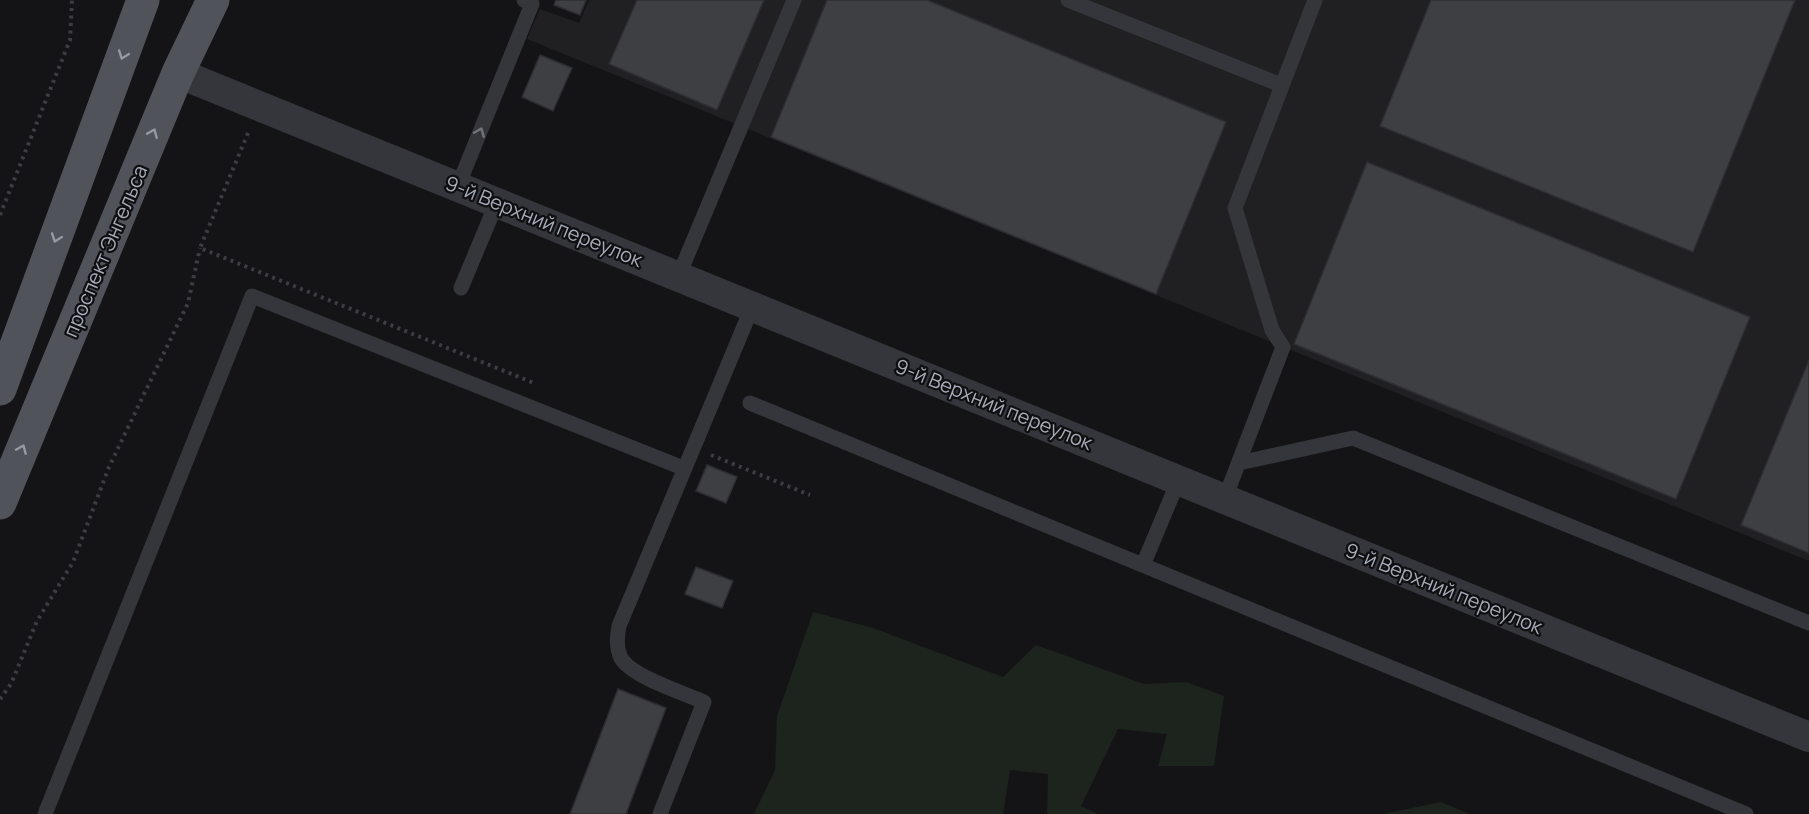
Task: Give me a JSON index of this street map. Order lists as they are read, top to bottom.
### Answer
{
  "streets": {
    "main road": ["проспект Энгельса"],
    "street": ["9-й Верхний переулок"]
  },
  "crossings": [
    ["9-й Верхний переулок", "проспект Энгельса"]
  ]
}
